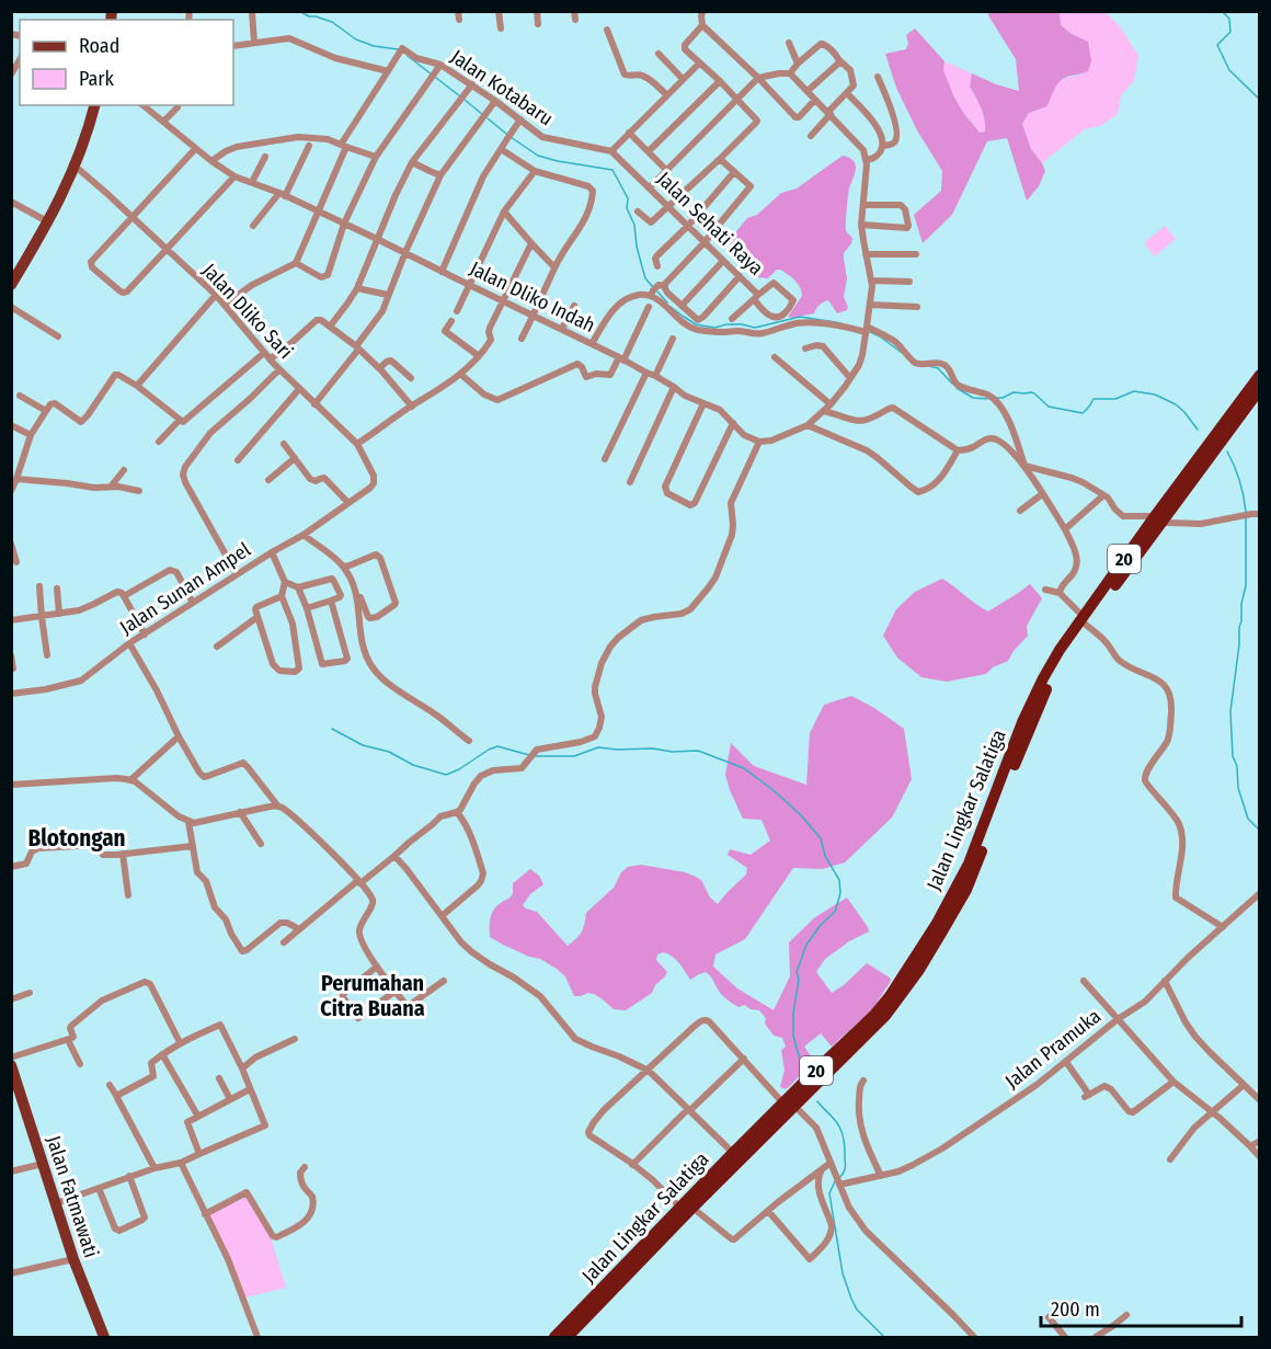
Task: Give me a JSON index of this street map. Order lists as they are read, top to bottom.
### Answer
{
  "streets": {
    "highway": ["20", "Jalan Lingkar Salatiga"],
    "main road": ["Jalan Fatmawati"],
    "street": [
      "Jalan Kotabaru",
      "Jalan Sehati Raya",
      "Jalan Dliko Indah",
      "Jalan Dliko Sari",
      "Jalan Sunan Ampel",
      "Jalan Pramuka"
    ]
  },
  "crossings": [
    ["Jalan Kotabaru", "Jalan Sehati Raya"],
    ["Jalan Kotabaru", "Jalan Dliko Indah"],
    ["Jalan Dliko Sari", "Jalan Sunan Ampel"]
  ],
  "districts": ["Blotongan", "Perumahan Citra Buana"],
  "legend": ["Road", "Park"],
  "scale_bar": "200 m"
}
